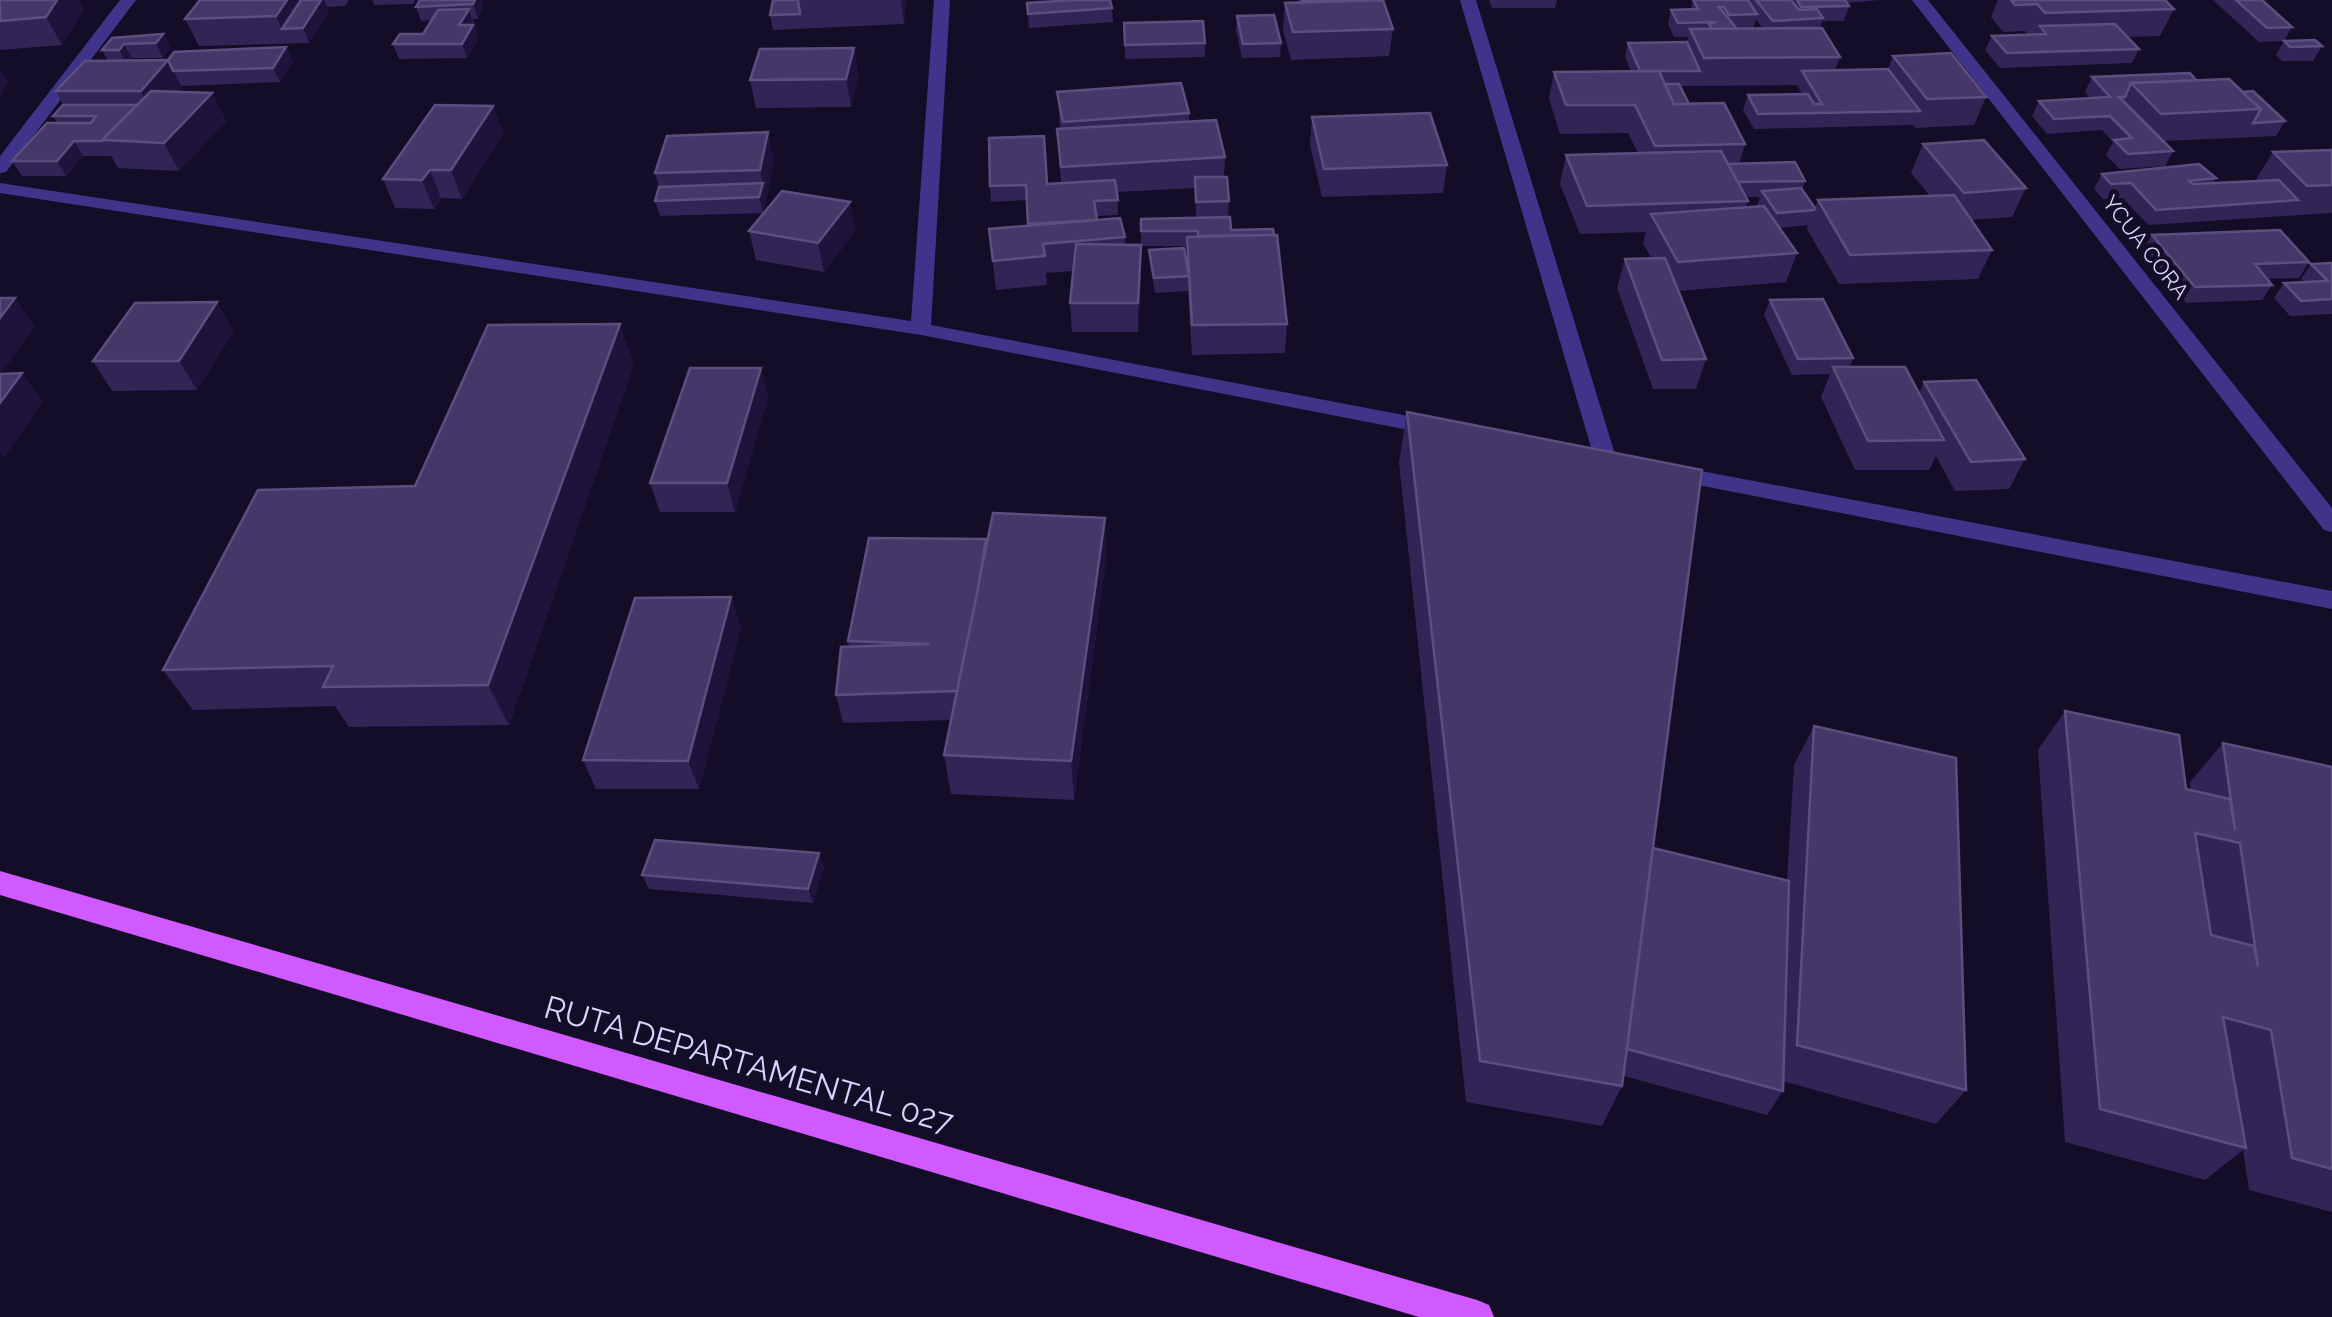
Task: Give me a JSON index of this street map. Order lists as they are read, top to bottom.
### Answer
{
  "streets": {
    "main road": ["RUTA DEPARTAMENTAL 027"],
    "street": ["YCUA CORA"]
  }
}
